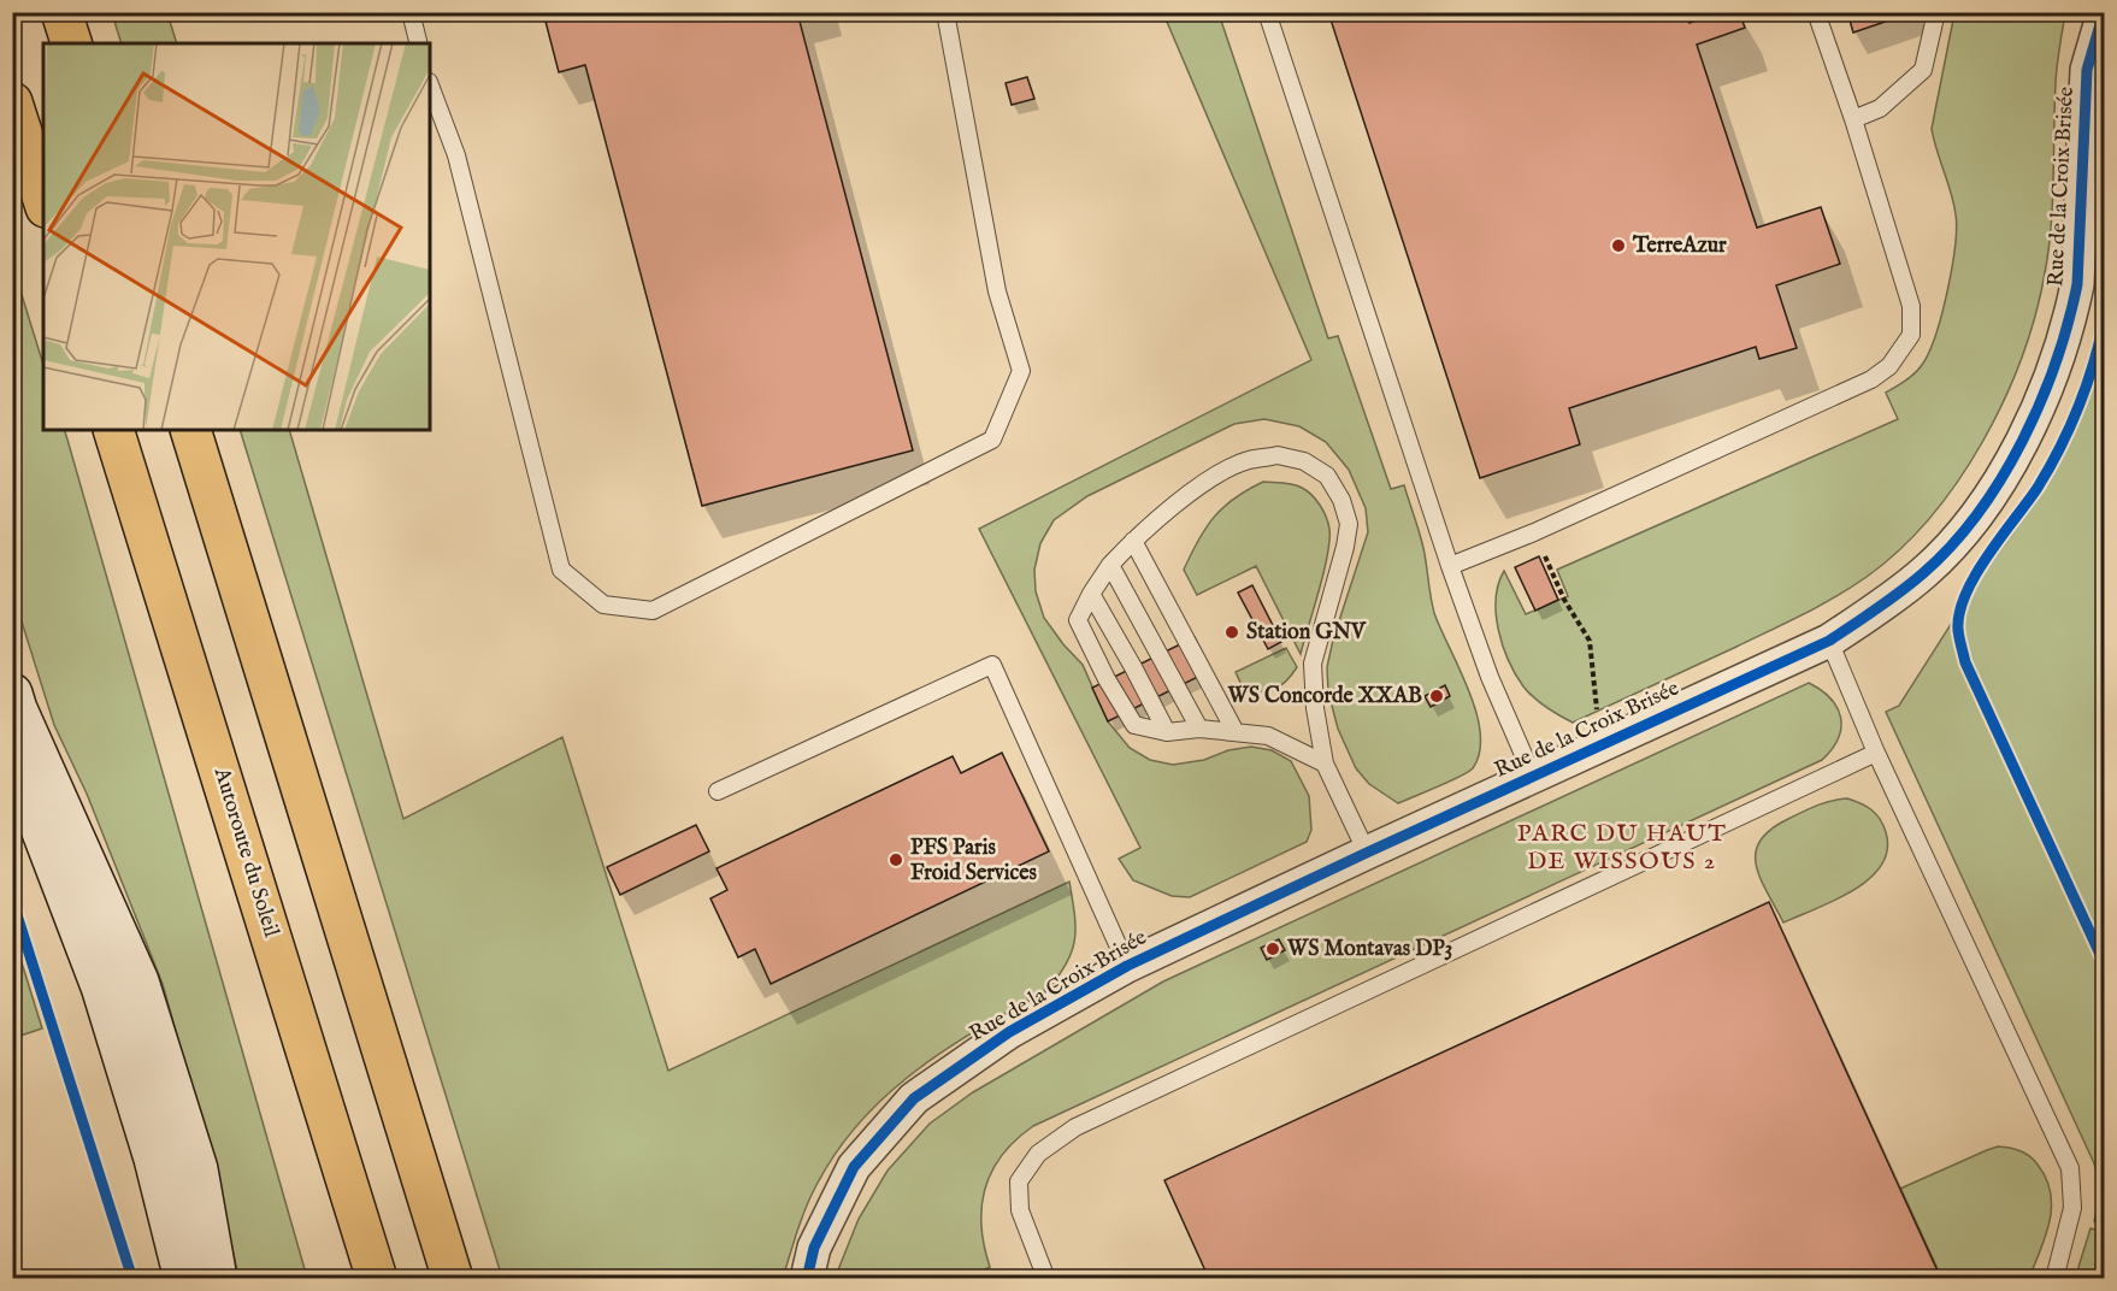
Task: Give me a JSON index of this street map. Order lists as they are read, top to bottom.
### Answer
{
  "streets": {
    "highway": ["Autoroute du Soleil"],
    "street": ["Rue de la Croix Brisée"]
  },
  "districts": ["PARC DU HAUT DE WISSOUS 2"],
  "places": [
    "TerreAzur",
    "Station GNV",
    "WS Concorde XXAB",
    "PFS Paris Froid Services",
    "WS Montavas DP3"
  ]
}
